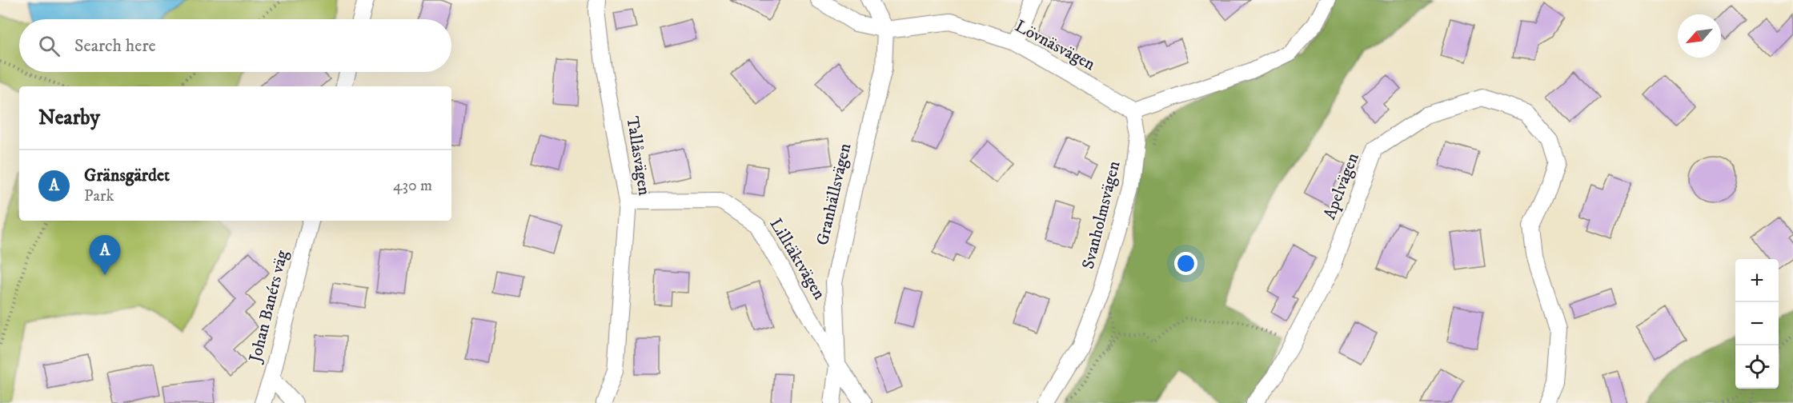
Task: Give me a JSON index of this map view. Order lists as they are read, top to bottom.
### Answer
{
  "streets": {
    "street": [
      "Lövnäsvägen",
      "Tallåsvägen",
      "Apelvägen",
      "Granhällsvägen",
      "Svanholmsvägen",
      "Lilltäktvägen",
      "Johan Banérs väg"
    ]
  },
  "crossings": [
    ["Lövnäsvägen", "Granhällsvägen"],
    ["Lövnäsvägen", "Svanholmsvägen"],
    ["Tallåsvägen", "Lilltäktvägen"],
    ["Granhällsvägen", "Lilltäktvägen"]
  ],
  "north": "bottom left",
  "page": {
    "search": "Search here",
    "heading": "Nearby",
    "list": [
      {
        "mark": "A",
        "name": "Gränsgärdet",
        "note": "Park",
        "value": "430 m"
      }
    ],
    "pins": "A",
    "map_buttons": ["+", "−"]
  }
}
